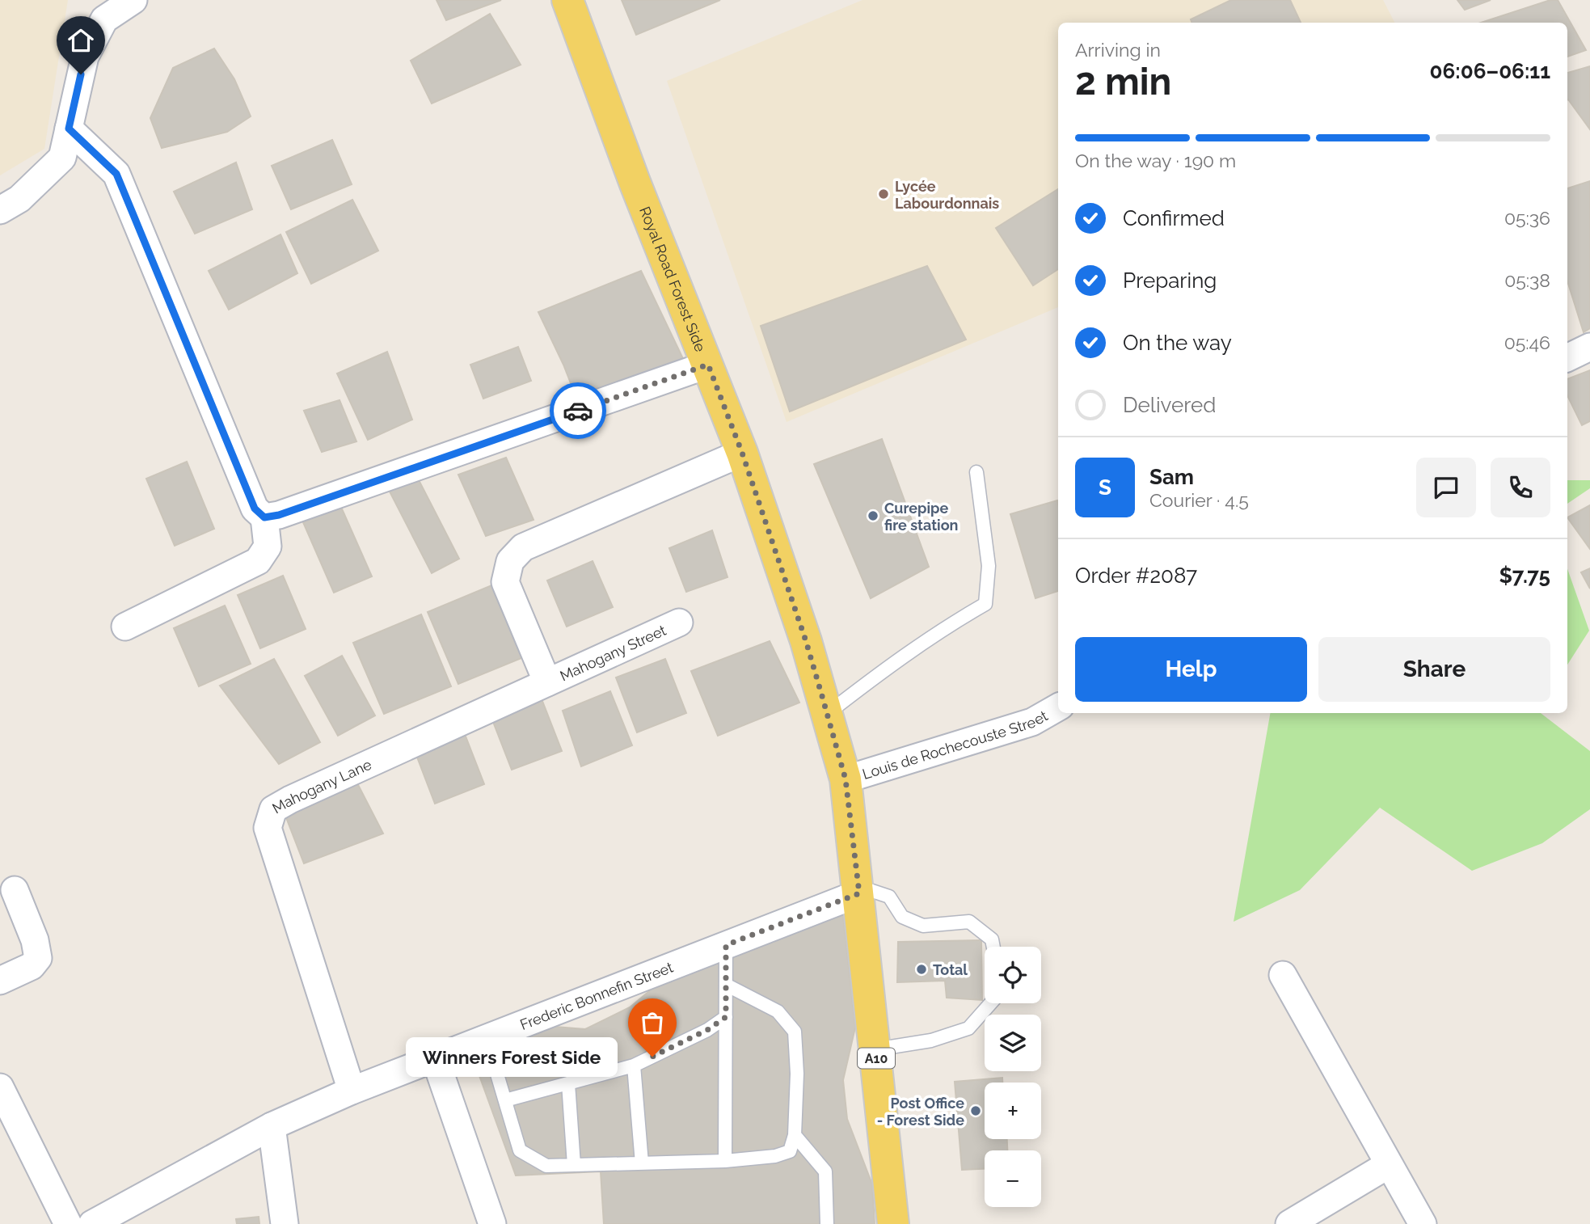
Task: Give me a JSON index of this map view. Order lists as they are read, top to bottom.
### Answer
{
  "streets": {
    "main road": ["Royal Road Forest Side", "A10"],
    "street": [
      "Mahogany Street",
      "Louis de Rochecouste Street",
      "Mahogany Lane",
      "Frederic Bonnefin Street"
    ]
  },
  "crossings": [
    ["Royal Road Forest Side", "Louis de Rochecouste Street"],
    ["Royal Road Forest Side", "Frederic Bonnefin Street"],
    ["Mahogany Street", "Mahogany Lane"],
    ["Mahogany Lane", "Frederic Bonnefin Street"]
  ],
  "places": [
    "Lycée Labourdonnais",
    "Curepipe fire station",
    "Total",
    "Winners Forest Side",
    "Post Office - Forest Side"
  ],
  "page": {
    "heading": ["2 min", "Arriving in", "06:06–06:11"],
    "panel": [
      "Sam",
      "Courier · 4.5",
      "Order #2087",
      "$7.75"
    ],
    "bar": "On the way · 190 m",
    "list": [
      ["Confirmed", "05:36"],
      ["Preparing", "05:38"],
      ["On the way", "05:46"],
      "Delivered"
    ],
    "round": "S",
    "buttons": ["Help", "Share"],
    "map_buttons": ["+", "−"],
    "bubble": "Winners Forest Side"
  }
}
